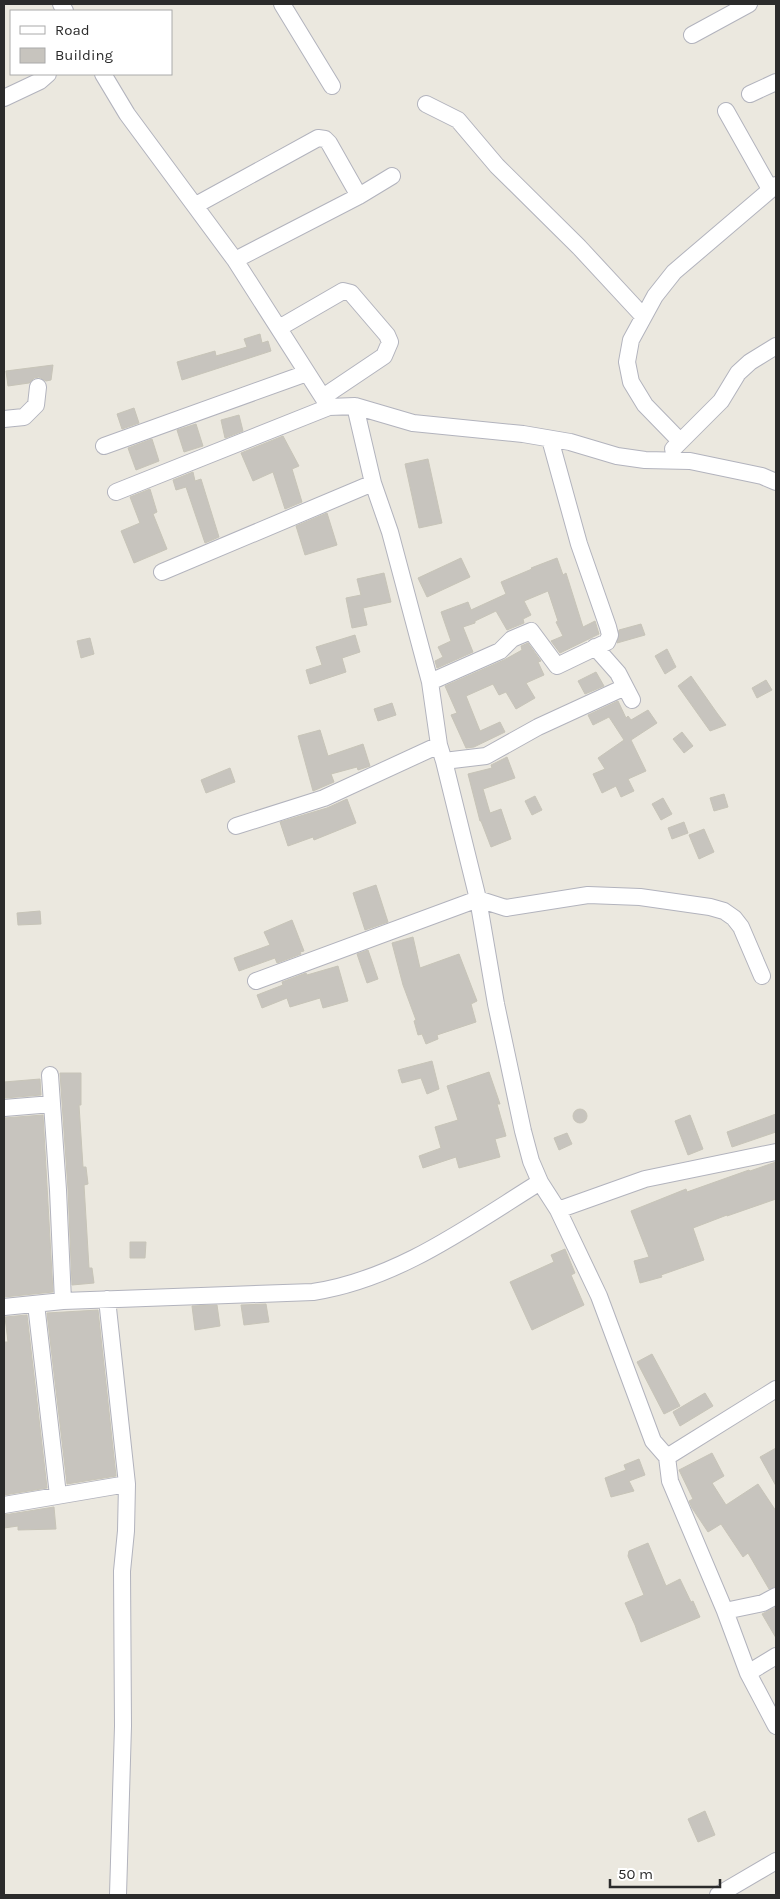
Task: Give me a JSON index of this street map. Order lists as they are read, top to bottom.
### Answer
{
  "legend": ["Road", "Building"],
  "scale_bar": "50 m"
}
